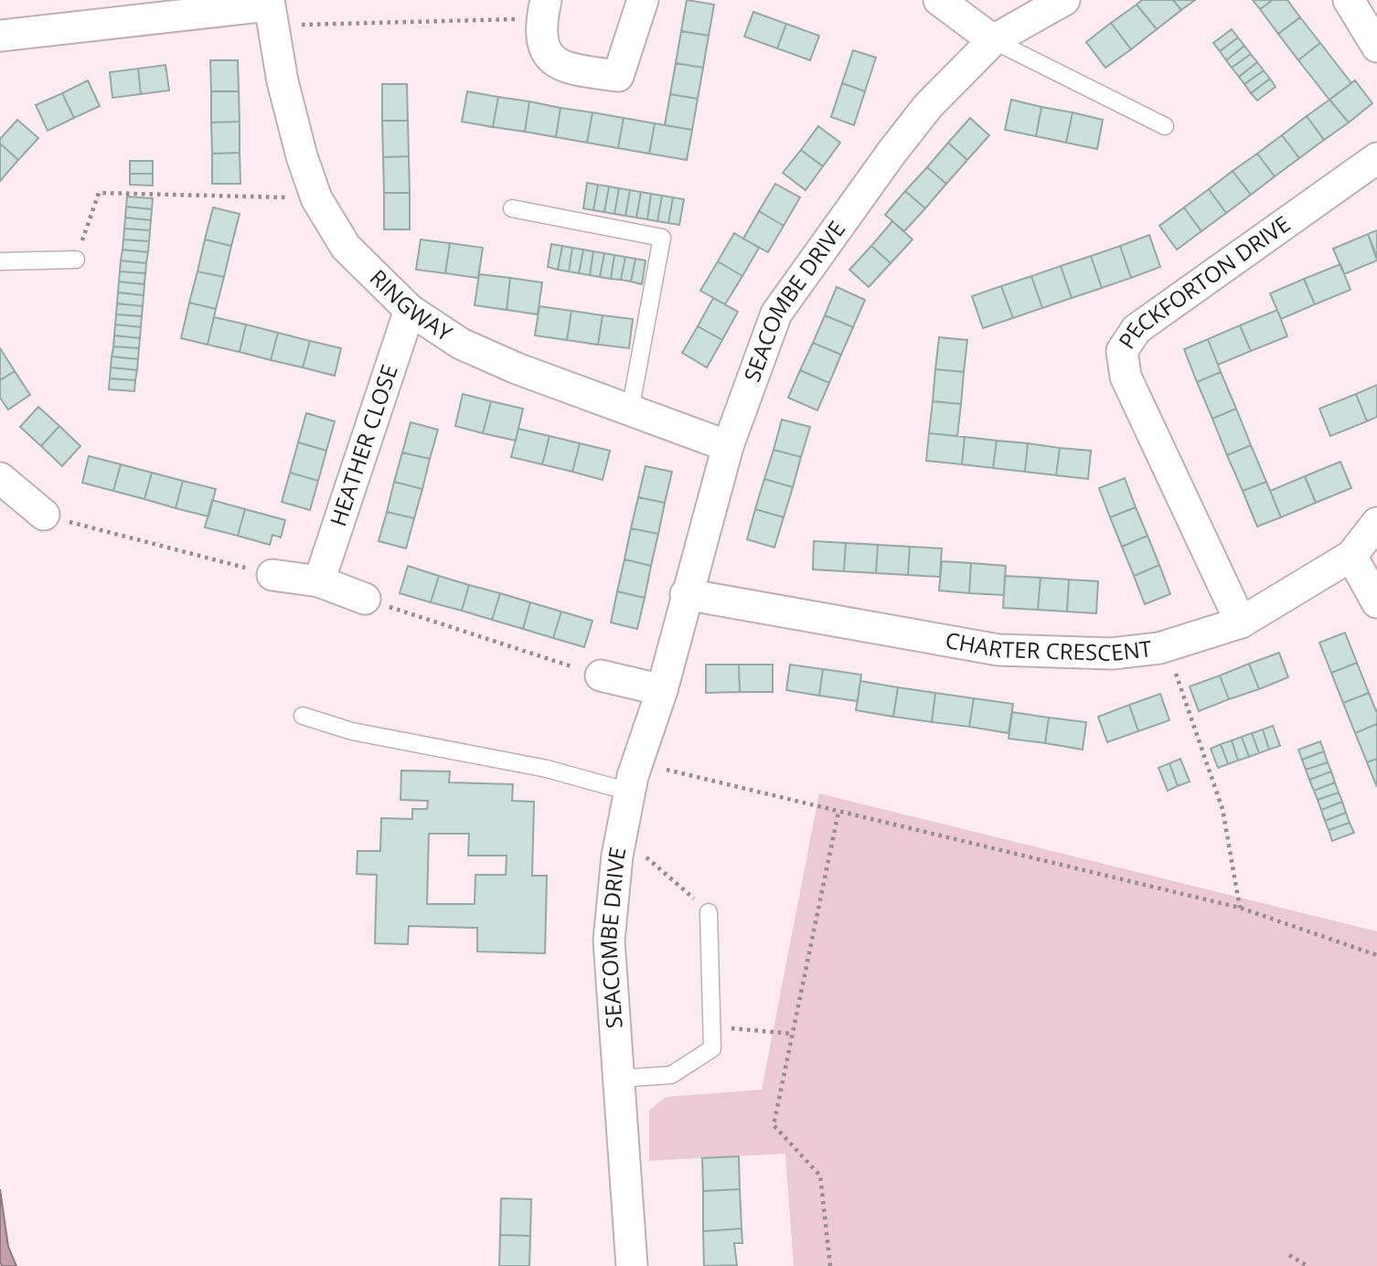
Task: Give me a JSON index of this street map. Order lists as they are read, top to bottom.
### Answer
{
  "streets": {
    "street": [
      "PECKFORTON DRIVE",
      "SEACOMBE DRIVE",
      "RINGWAY",
      "HEATHER CLOSE",
      "CHARTER CRESCENT"
    ]
  },
  "crossings": [
    ["PECKFORTON DRIVE", "CHARTER CRESCENT"],
    ["SEACOMBE DRIVE", "RINGWAY"],
    ["SEACOMBE DRIVE", "CHARTER CRESCENT"],
    ["RINGWAY", "HEATHER CLOSE"]
  ]
}
